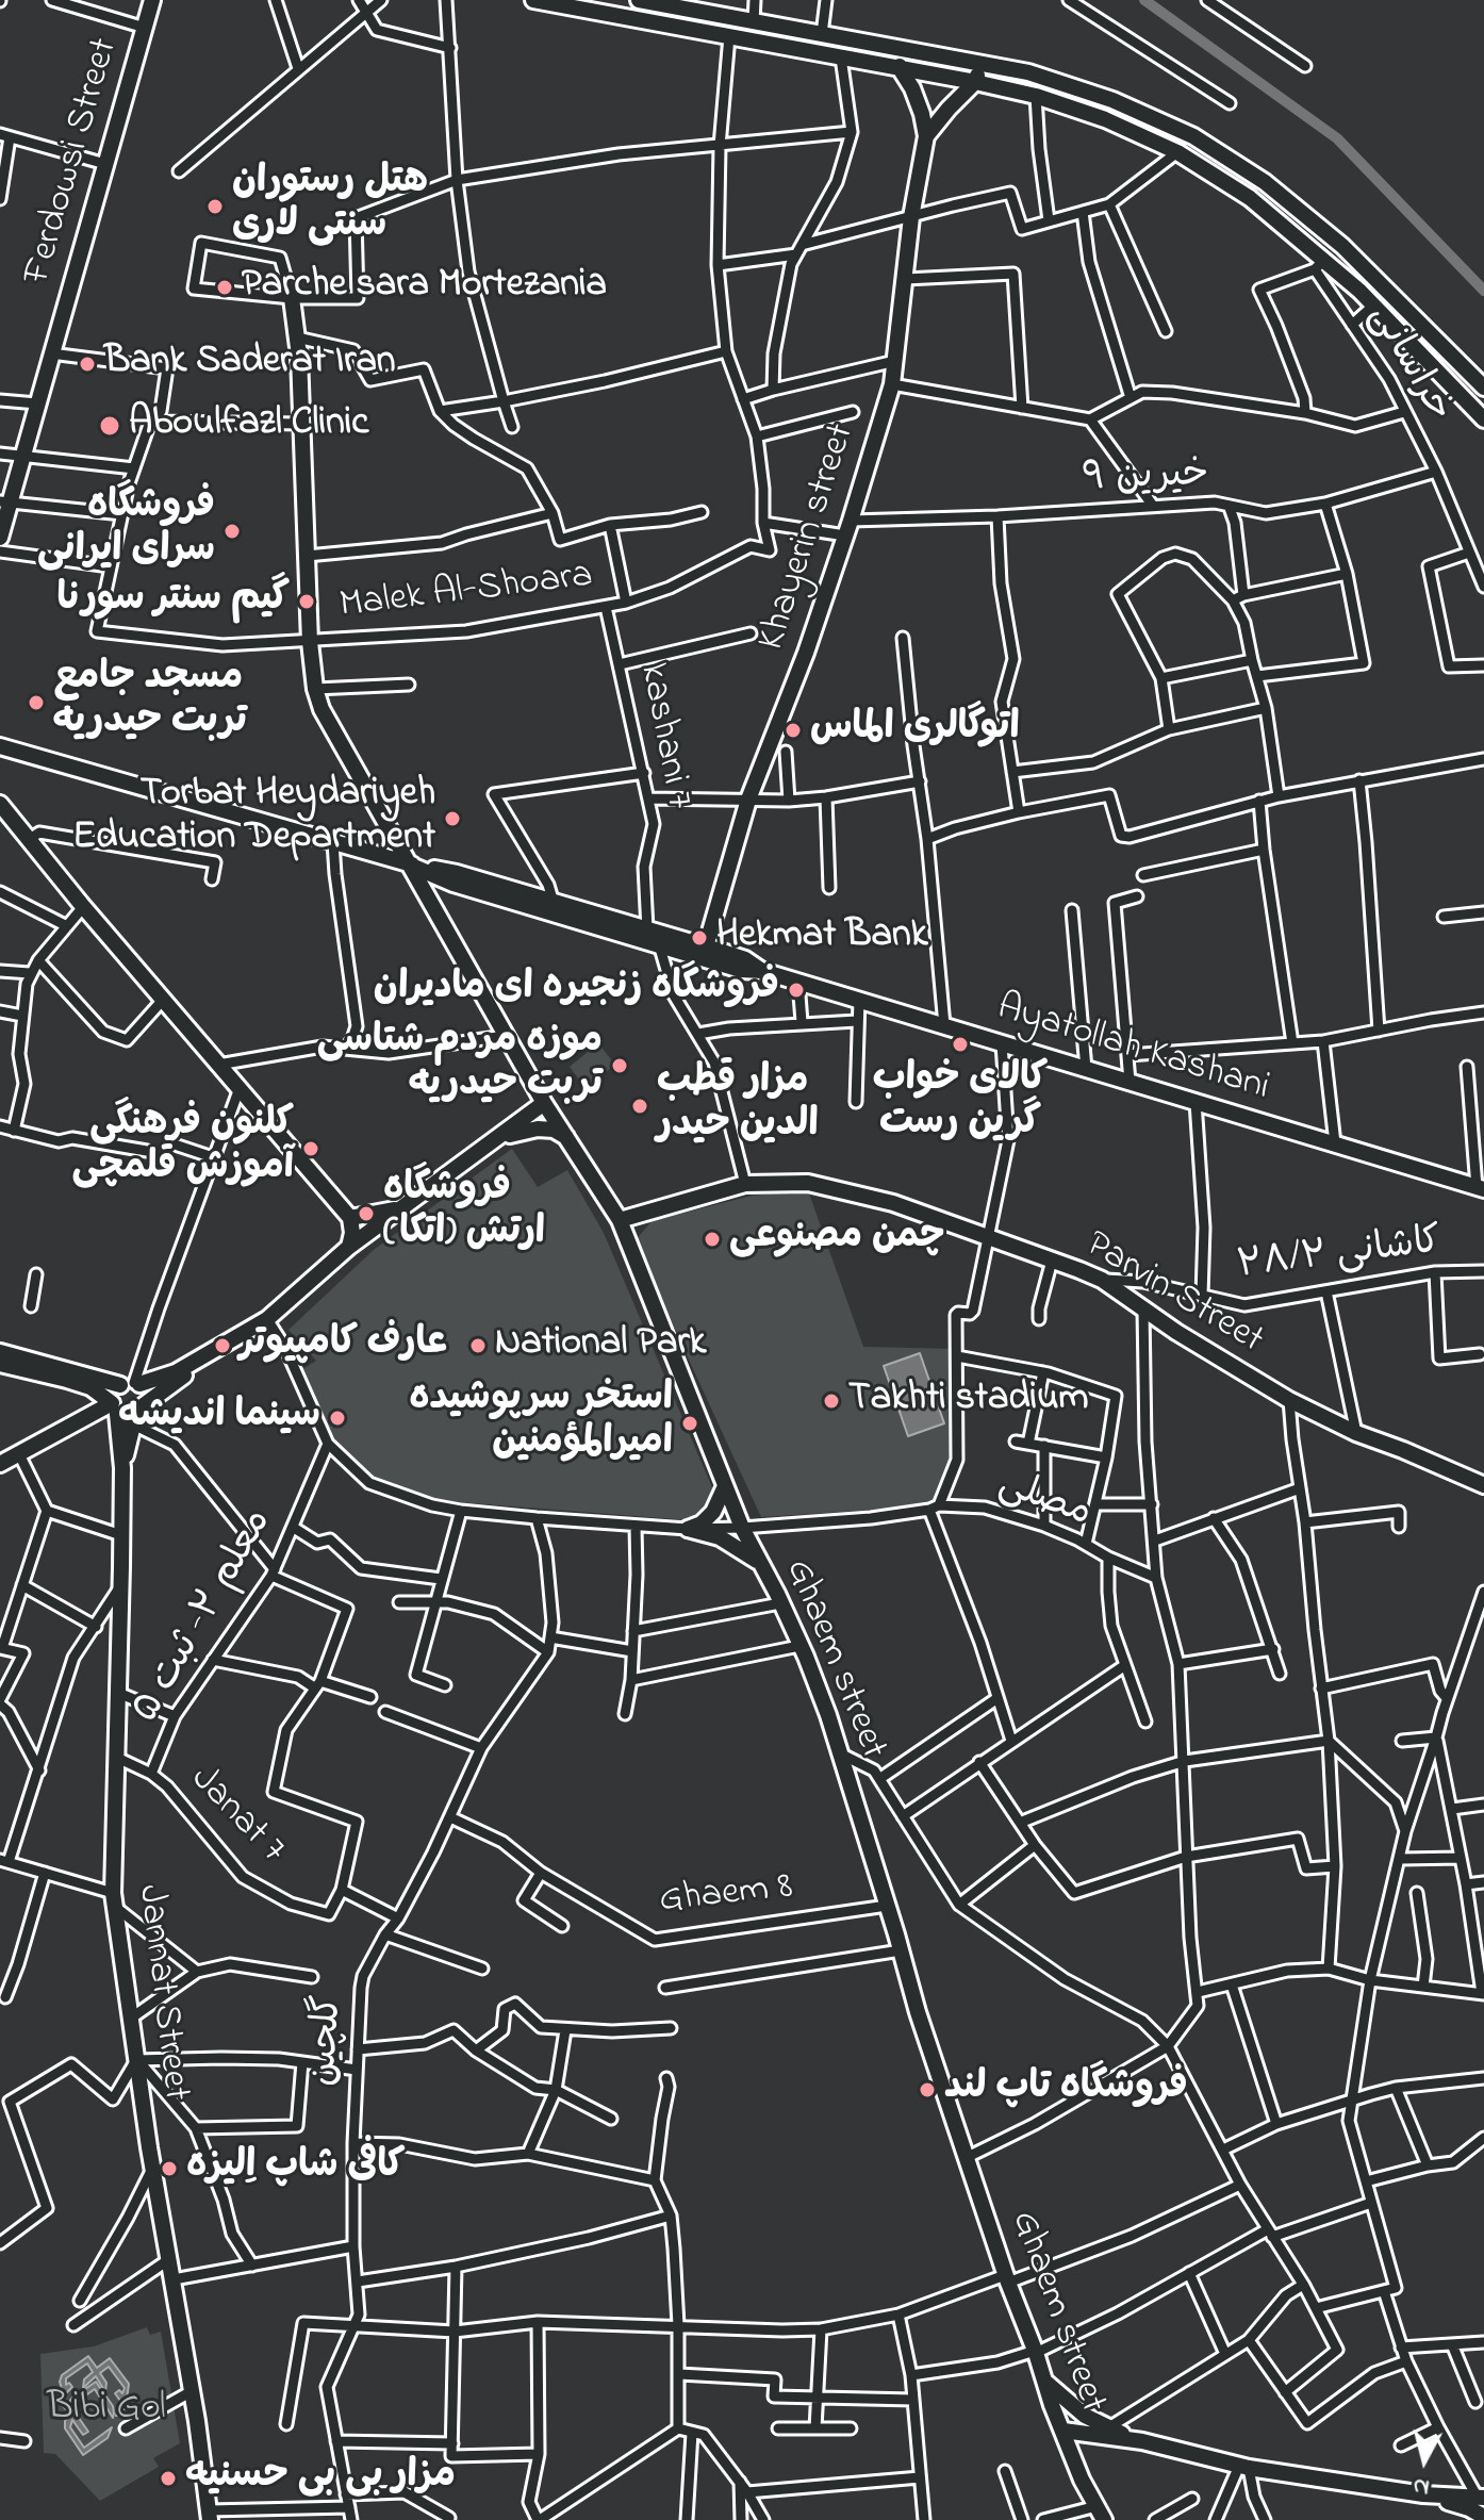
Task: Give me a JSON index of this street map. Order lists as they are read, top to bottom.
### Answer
{
  "streets": {
    "street": [
      "Ferdowsi Street",
      "خراسانی",
      "خیرین ۹",
      "Khayerin street",
      "Malek Al-Shoara",
      "kashani 7",
      "Ayatollah Kashani",
      "کاشانی ۲۸/۲",
      "Parvin Street",
      "مصلی",
      "معلم ۲- ثبت ۵",
      "Ghaem street",
      "Janat 7",
      "Ghaem 8",
      "Jannat Street",
      "گلچین"
    ]
  },
  "crossings": [
    ["خراسانی", "خیرین ۹"],
    ["خیرین ۹", "Khayerin street"],
    ["خیرین ۹", "Malek Al-Shoara"],
    ["Khayerin street", "Ayatollah Kashani"],
    ["Malek Al-Shoara", "kashani 7"],
    ["Malek Al-Shoara", "Ghaem street"],
    ["kashani 7", "Ayatollah Kashani"],
    ["Ayatollah Kashani", "Ghaem street"],
    ["کاشانی ۲۸/۲", "Parvin Street"],
    ["Parvin Street", "مصلی"],
    ["Parvin Street", "Ghaem street"],
    ["مصلی", "معلم ۲- ثبت ۵"],
    ["مصلی", "Ghaem street"],
    ["مصلی", "گلچین"],
    ["معلم ۲- ثبت ۵", "Janat 7"],
    ["Ghaem street", "Ghaem 8"],
    ["Janat 7", "Jannat Street"],
    ["Ghaem 8", "گلچین"]
  ],
  "parks": ["Bibi Gol"],
  "places": [
    "هتل رستوران سنتی لاری",
    "Parche sara Mortezania",
    "Bank Saderat Iran",
    "Aboulfazl Clinic",
    "فروشگاه سرای ایرانی",
    "گیم سنتر سورنا",
    "مسجد جامع تربت حیدریه",
    "اتوگالری الماس",
    "Torbat Heydariyeh Education Department",
    "Hekmat Bank",
    "فروشگاه زنجیره ای مادیران",
    "کالای خواب گرین رست",
    "موزه مردم شتاسی تربت حیدریه",
    "مزار قطب الدین حیدر",
    "کلنون فرهنگی آموزش قلمچی",
    "فروشگاه ارتش (اتکا)",
    "چمن مصنوعی",
    "عارف کامپیوتر",
    "National Park",
    "Takhti stadium",
    "سینما اندیشه",
    "استخر سرپوشیده امیرالمؤمنین",
    "فروشگاه تاپ لند",
    "کافی شاپ اِلیزه",
    "مزار بی بی حسنیه"
  ],
  "north": "bottom"
}
